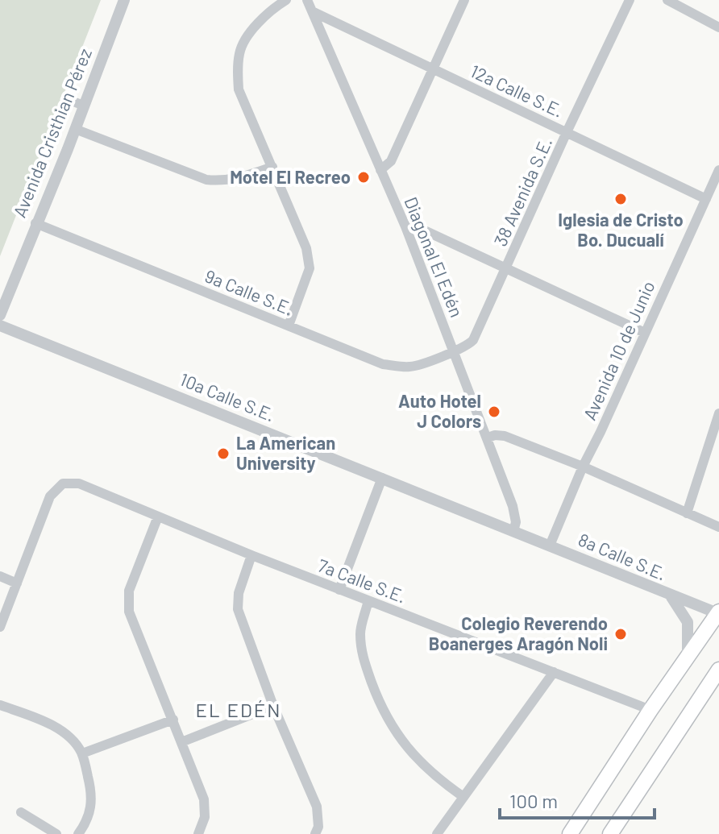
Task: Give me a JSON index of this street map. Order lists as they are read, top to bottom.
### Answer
{
  "streets": {
    "street": [
      "12a Calle S.E.",
      "Avenida Cristhian Pérez",
      "38 Avenida S.E.",
      "Diagonal El Edén",
      "9a Calle S.E.",
      "Avenida 10 de Junio",
      "10a Calle S.E.",
      "8a Calle S.E.",
      "7a Calle S.E."
    ]
  },
  "crossings": [
    ["12a Calle S.E.", "38 Avenida S.E."],
    ["12a Calle S.E.", "Diagonal El Edén"],
    ["12a Calle S.E.", "Avenida 10 de Junio"],
    ["Avenida Cristhian Pérez", "9a Calle S.E."],
    ["38 Avenida S.E.", "Diagonal El Edén"],
    ["38 Avenida S.E.", "9a Calle S.E."],
    ["Diagonal El Edén", "9a Calle S.E."],
    ["Diagonal El Edén", "10a Calle S.E."],
    ["Diagonal El Edén", "8a Calle S.E."],
    ["Avenida 10 de Junio", "8a Calle S.E."],
    ["10a Calle S.E.", "8a Calle S.E."]
  ],
  "districts": ["EL EDÉN"],
  "places": [
    "Motel El Recreo",
    "Iglesia de Cristo Bo. Ducualí",
    "Auto Hotel J Colors",
    "La American University",
    "Colegio Reverendo Boanerges Aragón Noli"
  ],
  "scale_bar": "100 m"
}
